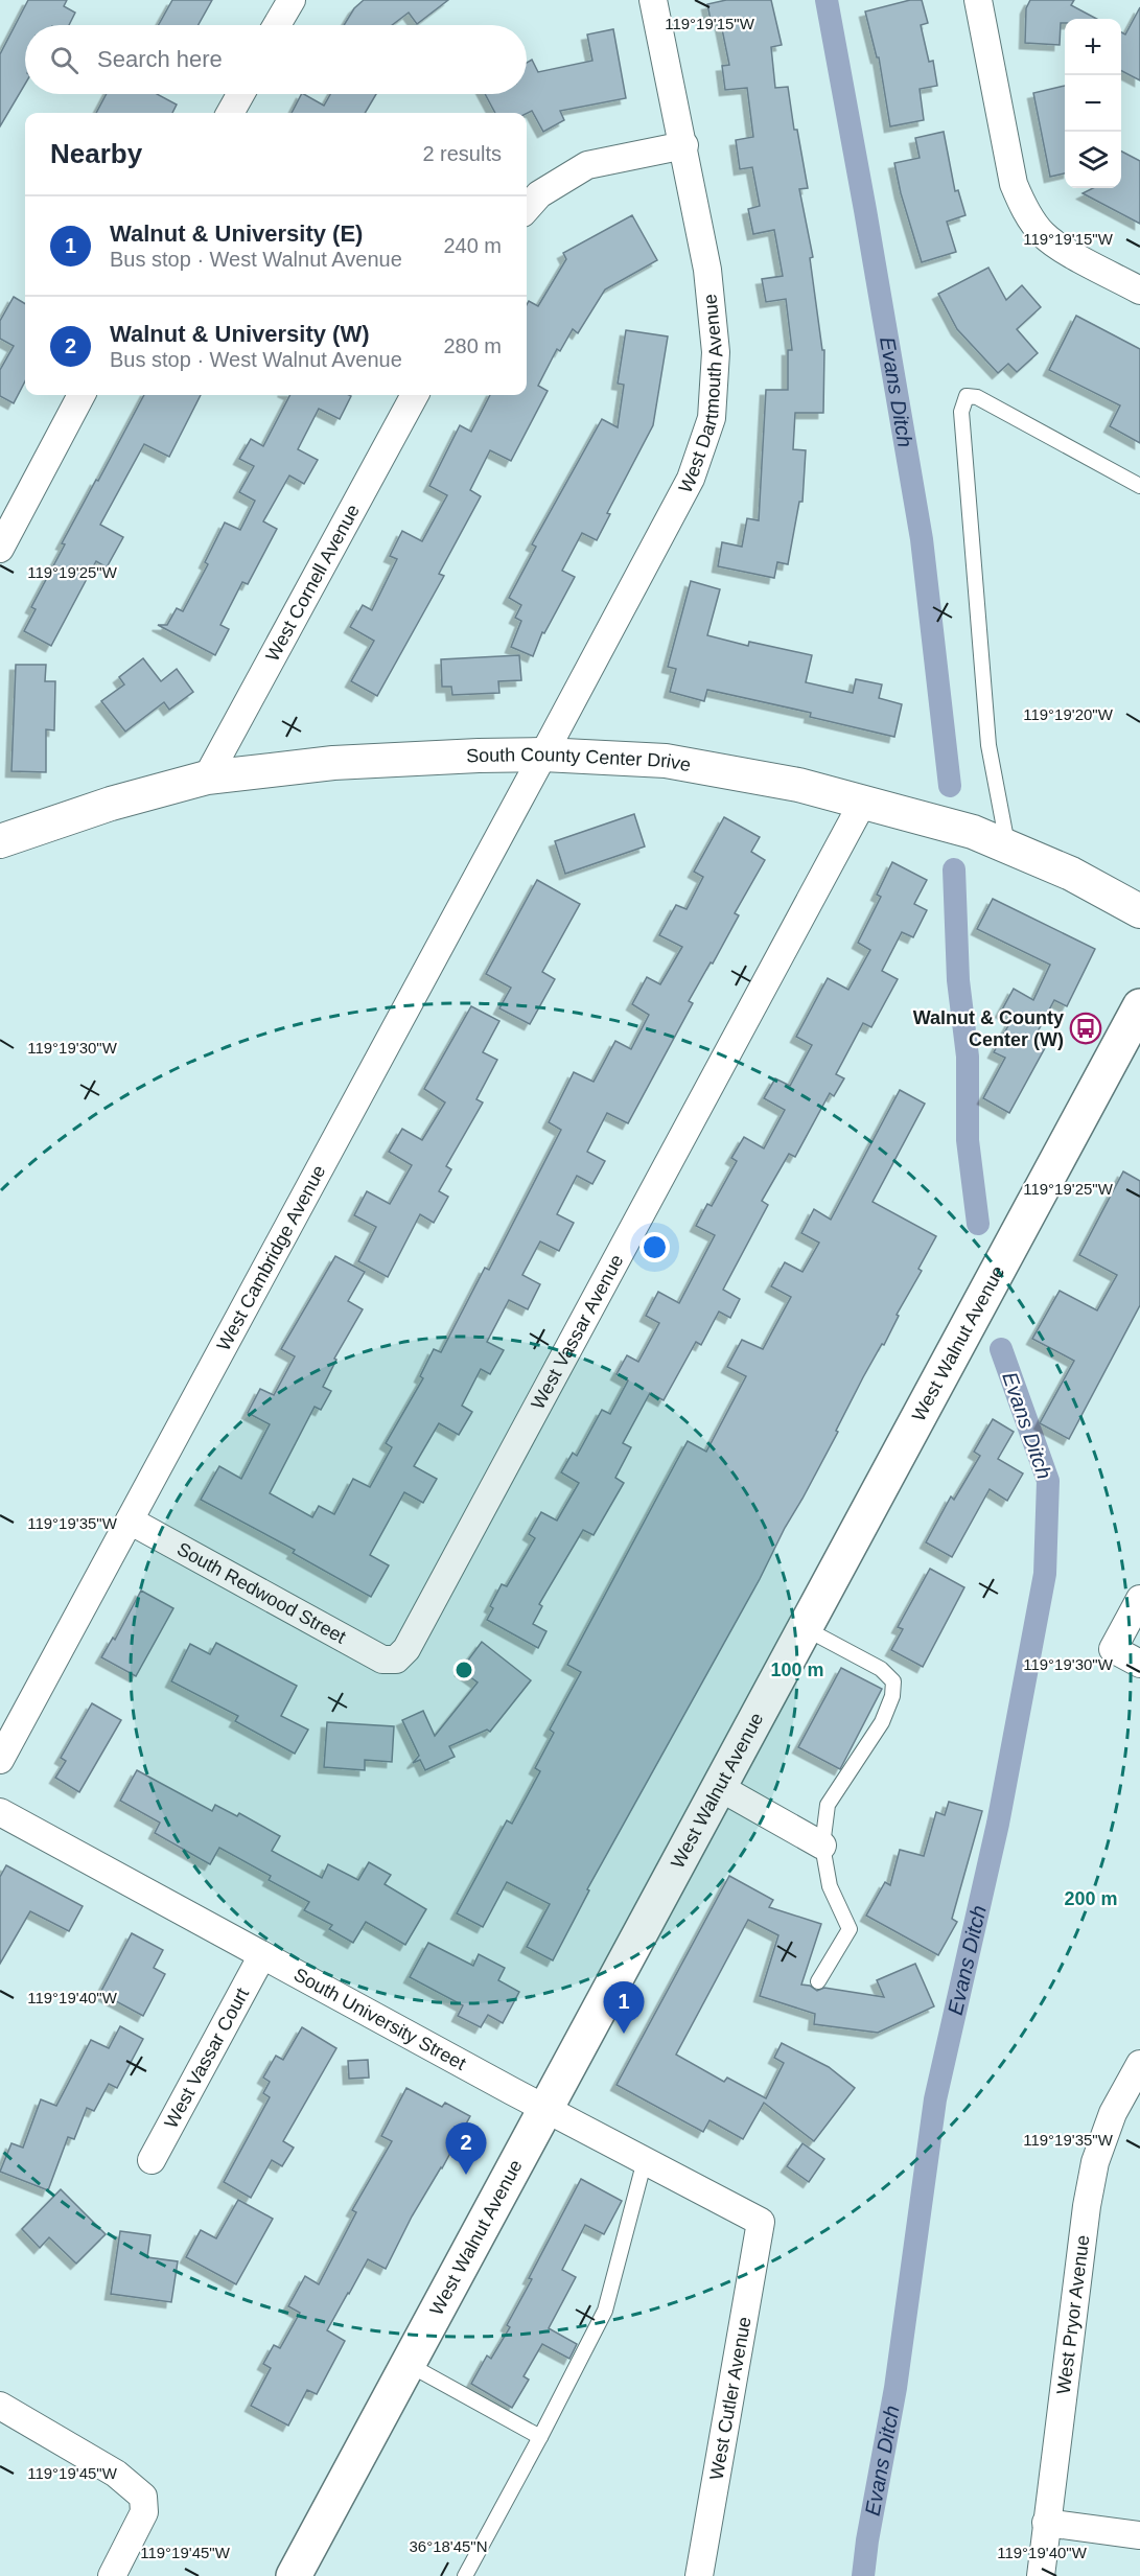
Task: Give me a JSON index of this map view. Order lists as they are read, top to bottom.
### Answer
{
  "streets": {
    "main road": ["West Walnut Avenue"],
    "street": [
      "West Dartmouth Avenue",
      "West Cornell Avenue",
      "South County Center Drive",
      "West Cambridge Avenue",
      "West Vassar Avenue",
      "South Redwood Street",
      "South University Street",
      "West Vassar Court",
      "West Pryor Avenue",
      "West Cutler Avenue"
    ]
  },
  "crossings": [
    ["West Dartmouth Avenue", "South County Center Drive"],
    ["West Dartmouth Avenue", "West Cambridge Avenue"],
    ["West Cornell Avenue", "South County Center Drive"],
    ["South County Center Drive", "West Cambridge Avenue"],
    ["South County Center Drive", "West Vassar Avenue"],
    ["West Cambridge Avenue", "South Redwood Street"],
    ["West Vassar Avenue", "South Redwood Street"],
    ["West Walnut Avenue", "South University Street"],
    ["South University Street", "West Vassar Court"],
    ["South University Street", "West Cutler Avenue"]
  ],
  "water": ["Evans Ditch"],
  "places": {
    "bus stop": ["Walnut & County Center (W)"]
  },
  "page": {
    "map_buttons": ["+", "−"],
    "search": "Search here",
    "heading": ["Nearby", "2 results"],
    "list": [
      {
        "mark": "1",
        "name": "Walnut & University (E)",
        "note": "Bus stop · West Walnut Avenue",
        "value": "240 m"
      },
      {
        "mark": "2",
        "name": "Walnut & University (W)",
        "note": "Bus stop · West Walnut Avenue",
        "value": "280 m"
      }
    ],
    "pins": ["1", "2"]
  },
  "coordinates": [
    "119°19'15\"W",
    "119°19'25\"W",
    "119°19'20\"W",
    "119°19'30\"W",
    "119°19'35\"W",
    "119°19'40\"W",
    "119°19'45\"W",
    "36°18'45\"N"
  ],
  "rings": ["100 m", "200 m"]
}
